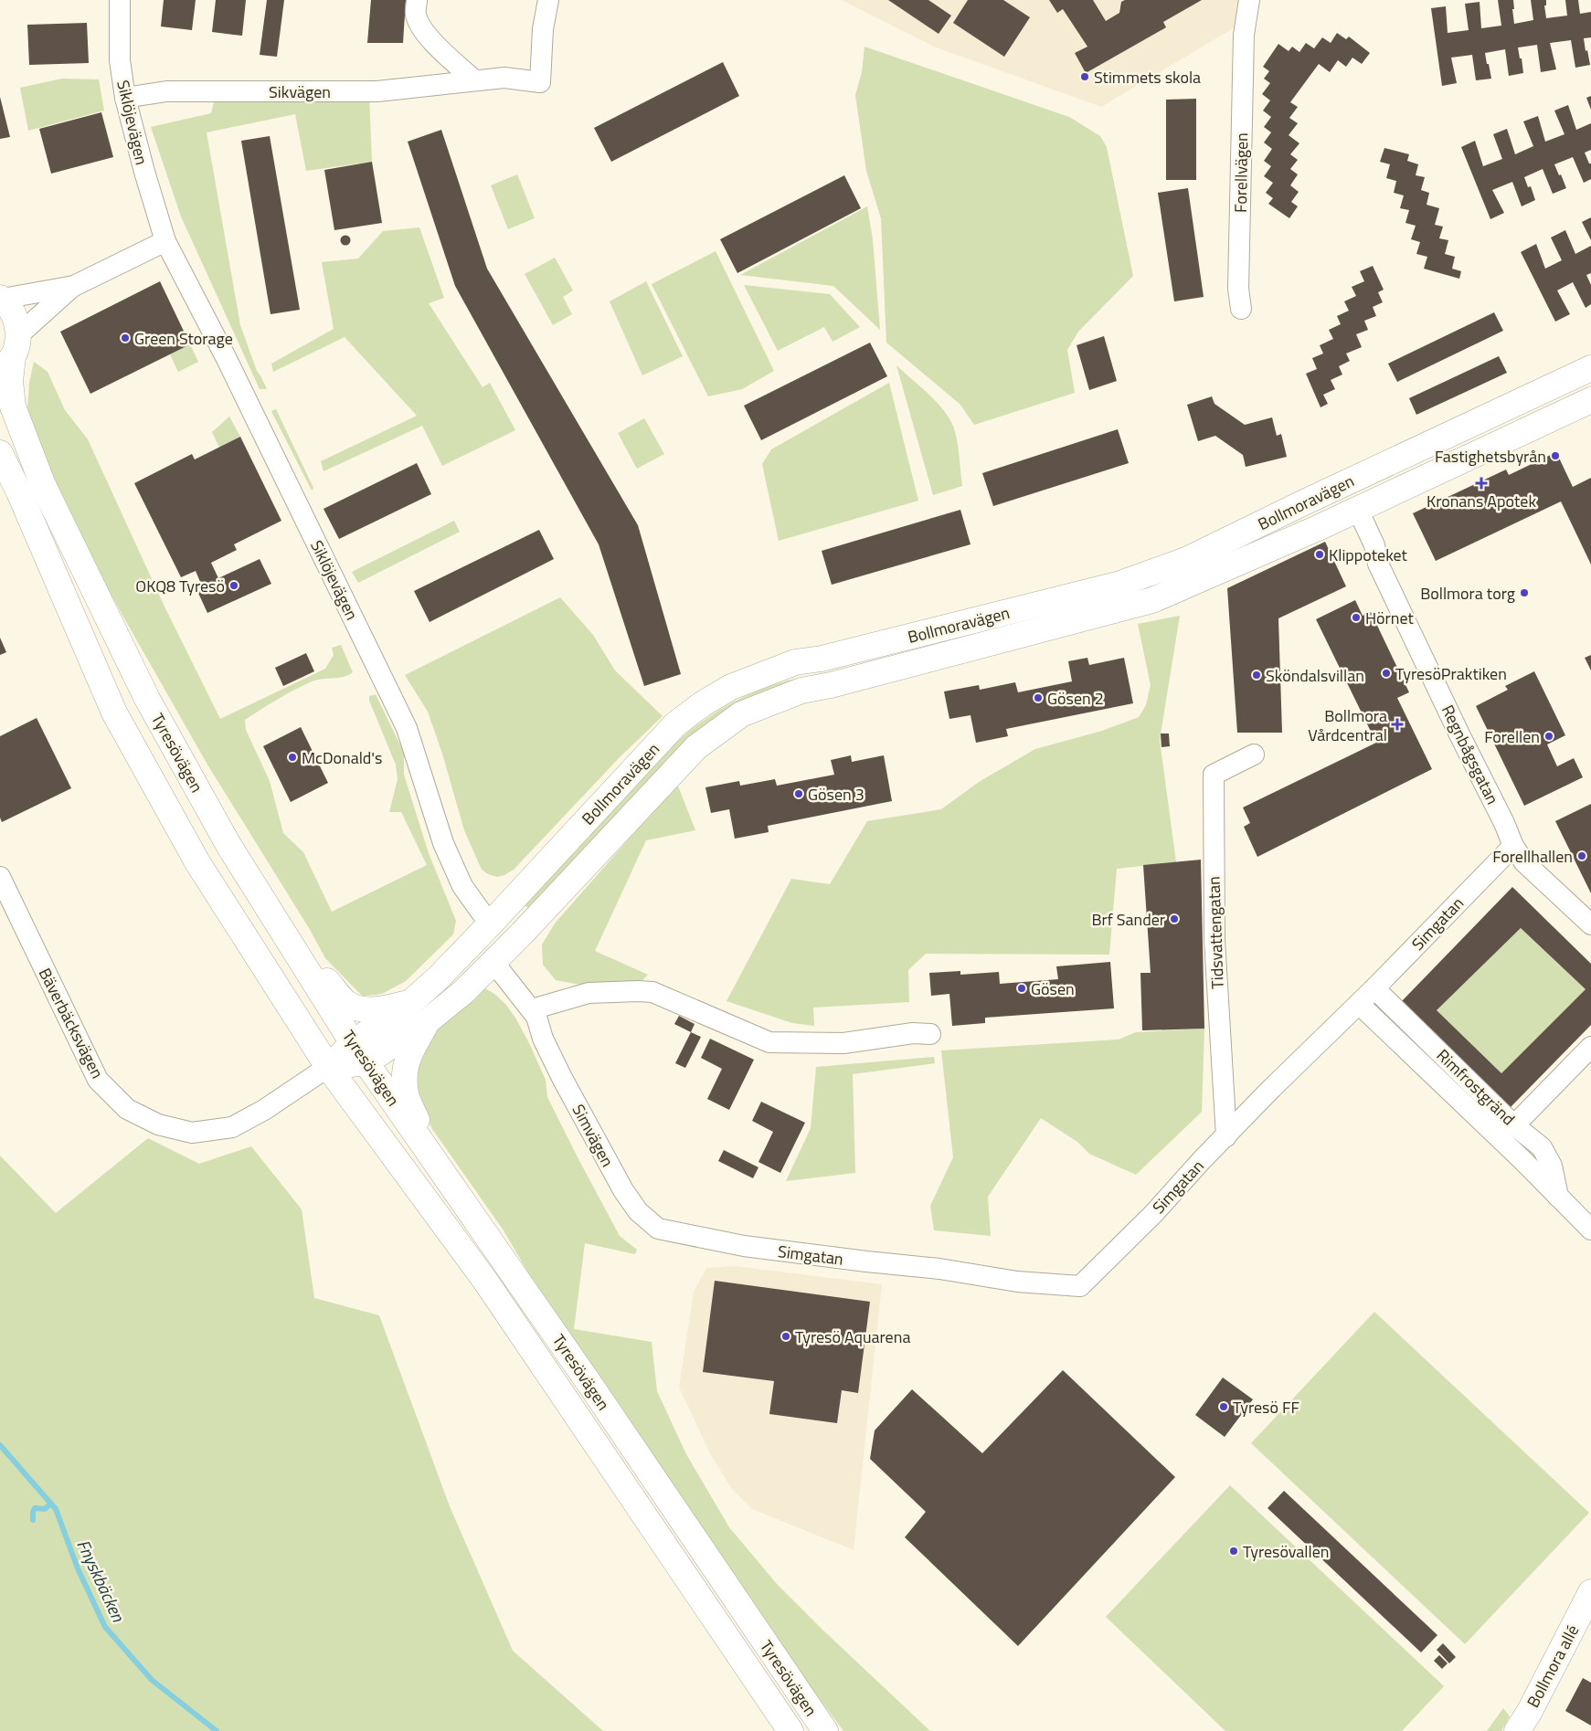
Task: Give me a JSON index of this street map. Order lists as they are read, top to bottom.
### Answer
{
  "streets": {
    "street": [
      "Sikvägen",
      "Siklöjevägen",
      "Forellvägen",
      "Bollmoravägen",
      "Tyresövägen",
      "Regnbågsgatan",
      "Simgatan",
      "Tidsvattengatan",
      "Bäverbäcksvägen",
      "Rimfrostgränd",
      "Simvägen",
      "Bollmora allé"
    ]
  },
  "crossings": [
    ["Sikvägen", "Siklöjevägen"],
    ["Siklöjevägen", "Bollmoravägen"],
    ["Bollmoravägen", "Tyresövägen"],
    ["Bollmoravägen", "Regnbågsgatan"],
    ["Bollmoravägen", "Simvägen"],
    ["Tyresövägen", "Bäverbäcksvägen"],
    ["Regnbågsgatan", "Simgatan"],
    ["Simgatan", "Tidsvattengatan"],
    ["Simgatan", "Rimfrostgränd"],
    ["Simgatan", "Simvägen"]
  ],
  "water": ["Fnyskbäcken"],
  "places": {
    "other": [
      "Stimmets skola",
      "Green Storage",
      "Fastighetsbyrån",
      "Klippoteket",
      "OKQ8 Tyresö",
      "Bollmora torg",
      "Hörnet",
      "TyresöPraktiken",
      "Sköndalsvillan",
      "Gösen 2",
      "Forellen",
      "McDonald's",
      "Gösen 3",
      "Forellhallen",
      "Brf Sander",
      "Gösen",
      "Tyresö Aquarena",
      "Tyresö FF",
      "Tyresövallen"
    ],
    "health": ["Kronans Apotek", "Bollmora Vårdcentral"]
  }
}
